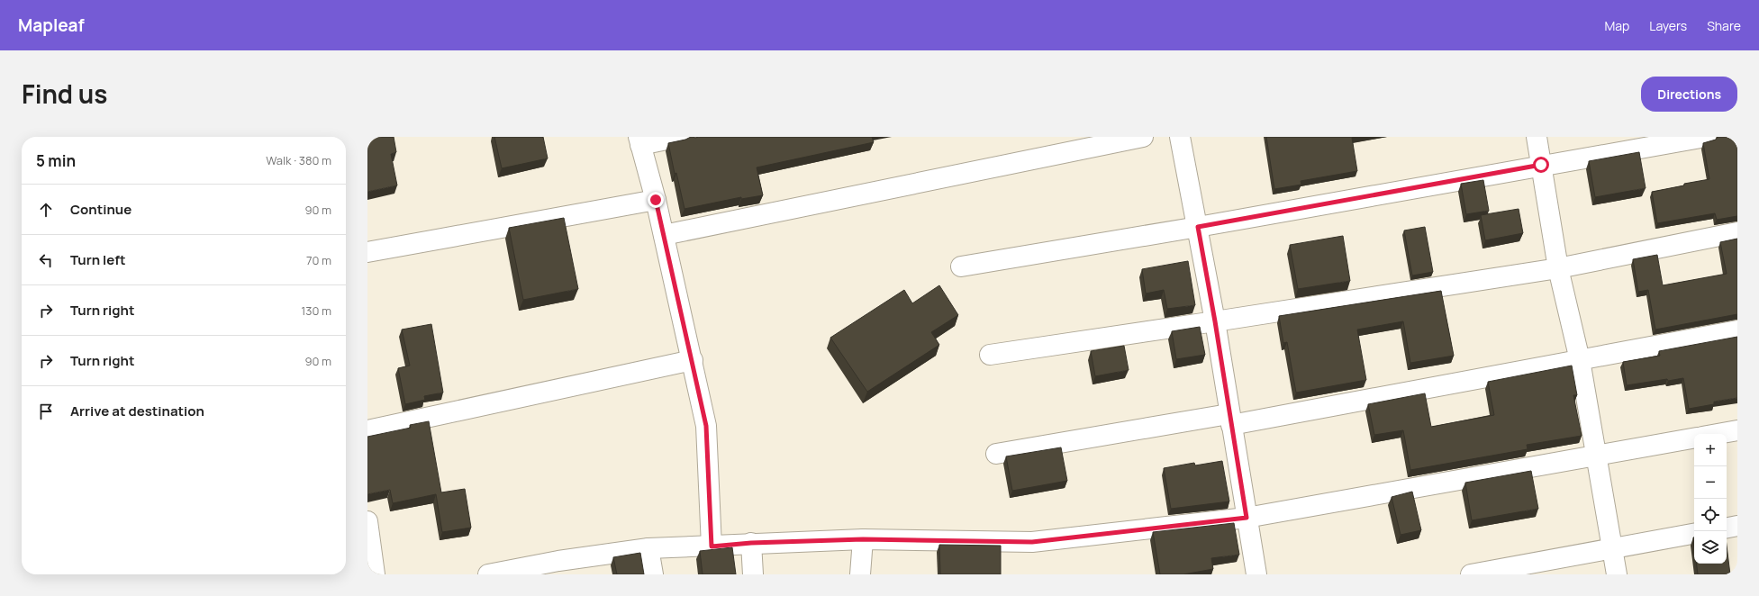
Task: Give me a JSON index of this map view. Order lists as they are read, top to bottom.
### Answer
{
  "page": {
    "header": "Mapleaf",
    "nav": ["Map", "Layers", "Share"],
    "title": "Find us",
    "buttons": "Directions",
    "heading": ["5 min", "Walk · 380 m"],
    "list": [
      ["Continue", "90 m"],
      ["Turn left", "70 m"],
      ["Turn right", "130 m"],
      ["Turn right", "90 m"],
      "Arrive at destination"
    ],
    "map_buttons": ["+", "−"]
  }
}
